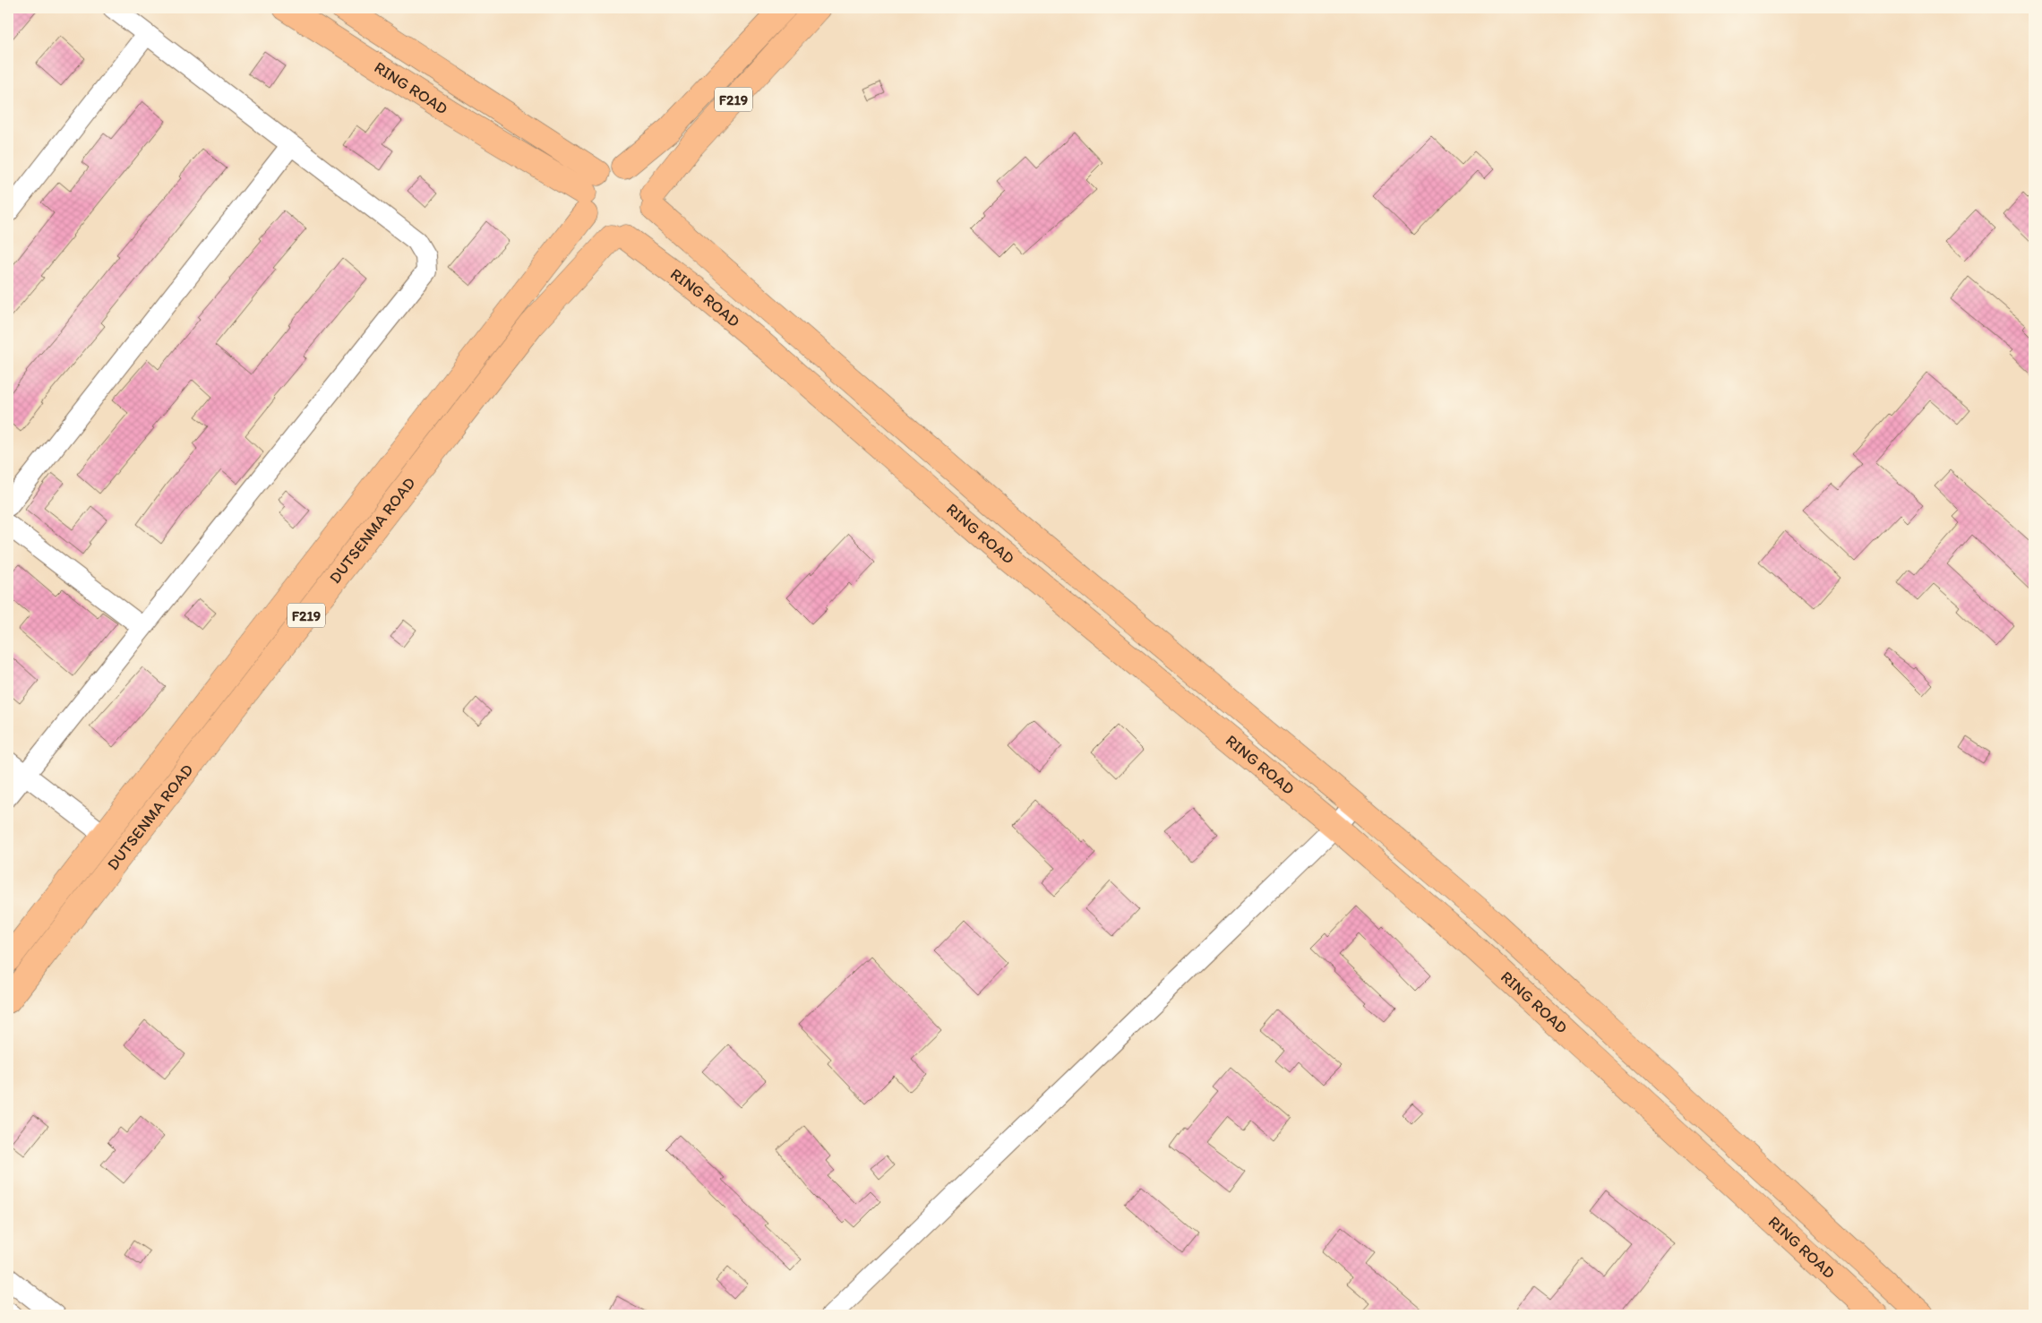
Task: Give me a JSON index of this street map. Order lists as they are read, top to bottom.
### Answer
{
  "streets": {
    "main road": ["RING ROAD", "F219", "DUTSENMA ROAD"]
  },
  "crossings": [
    ["RING ROAD", "F219"],
    ["RING ROAD", "DUTSENMA ROAD"],
    ["F219", "DUTSENMA ROAD"]
  ]
}
